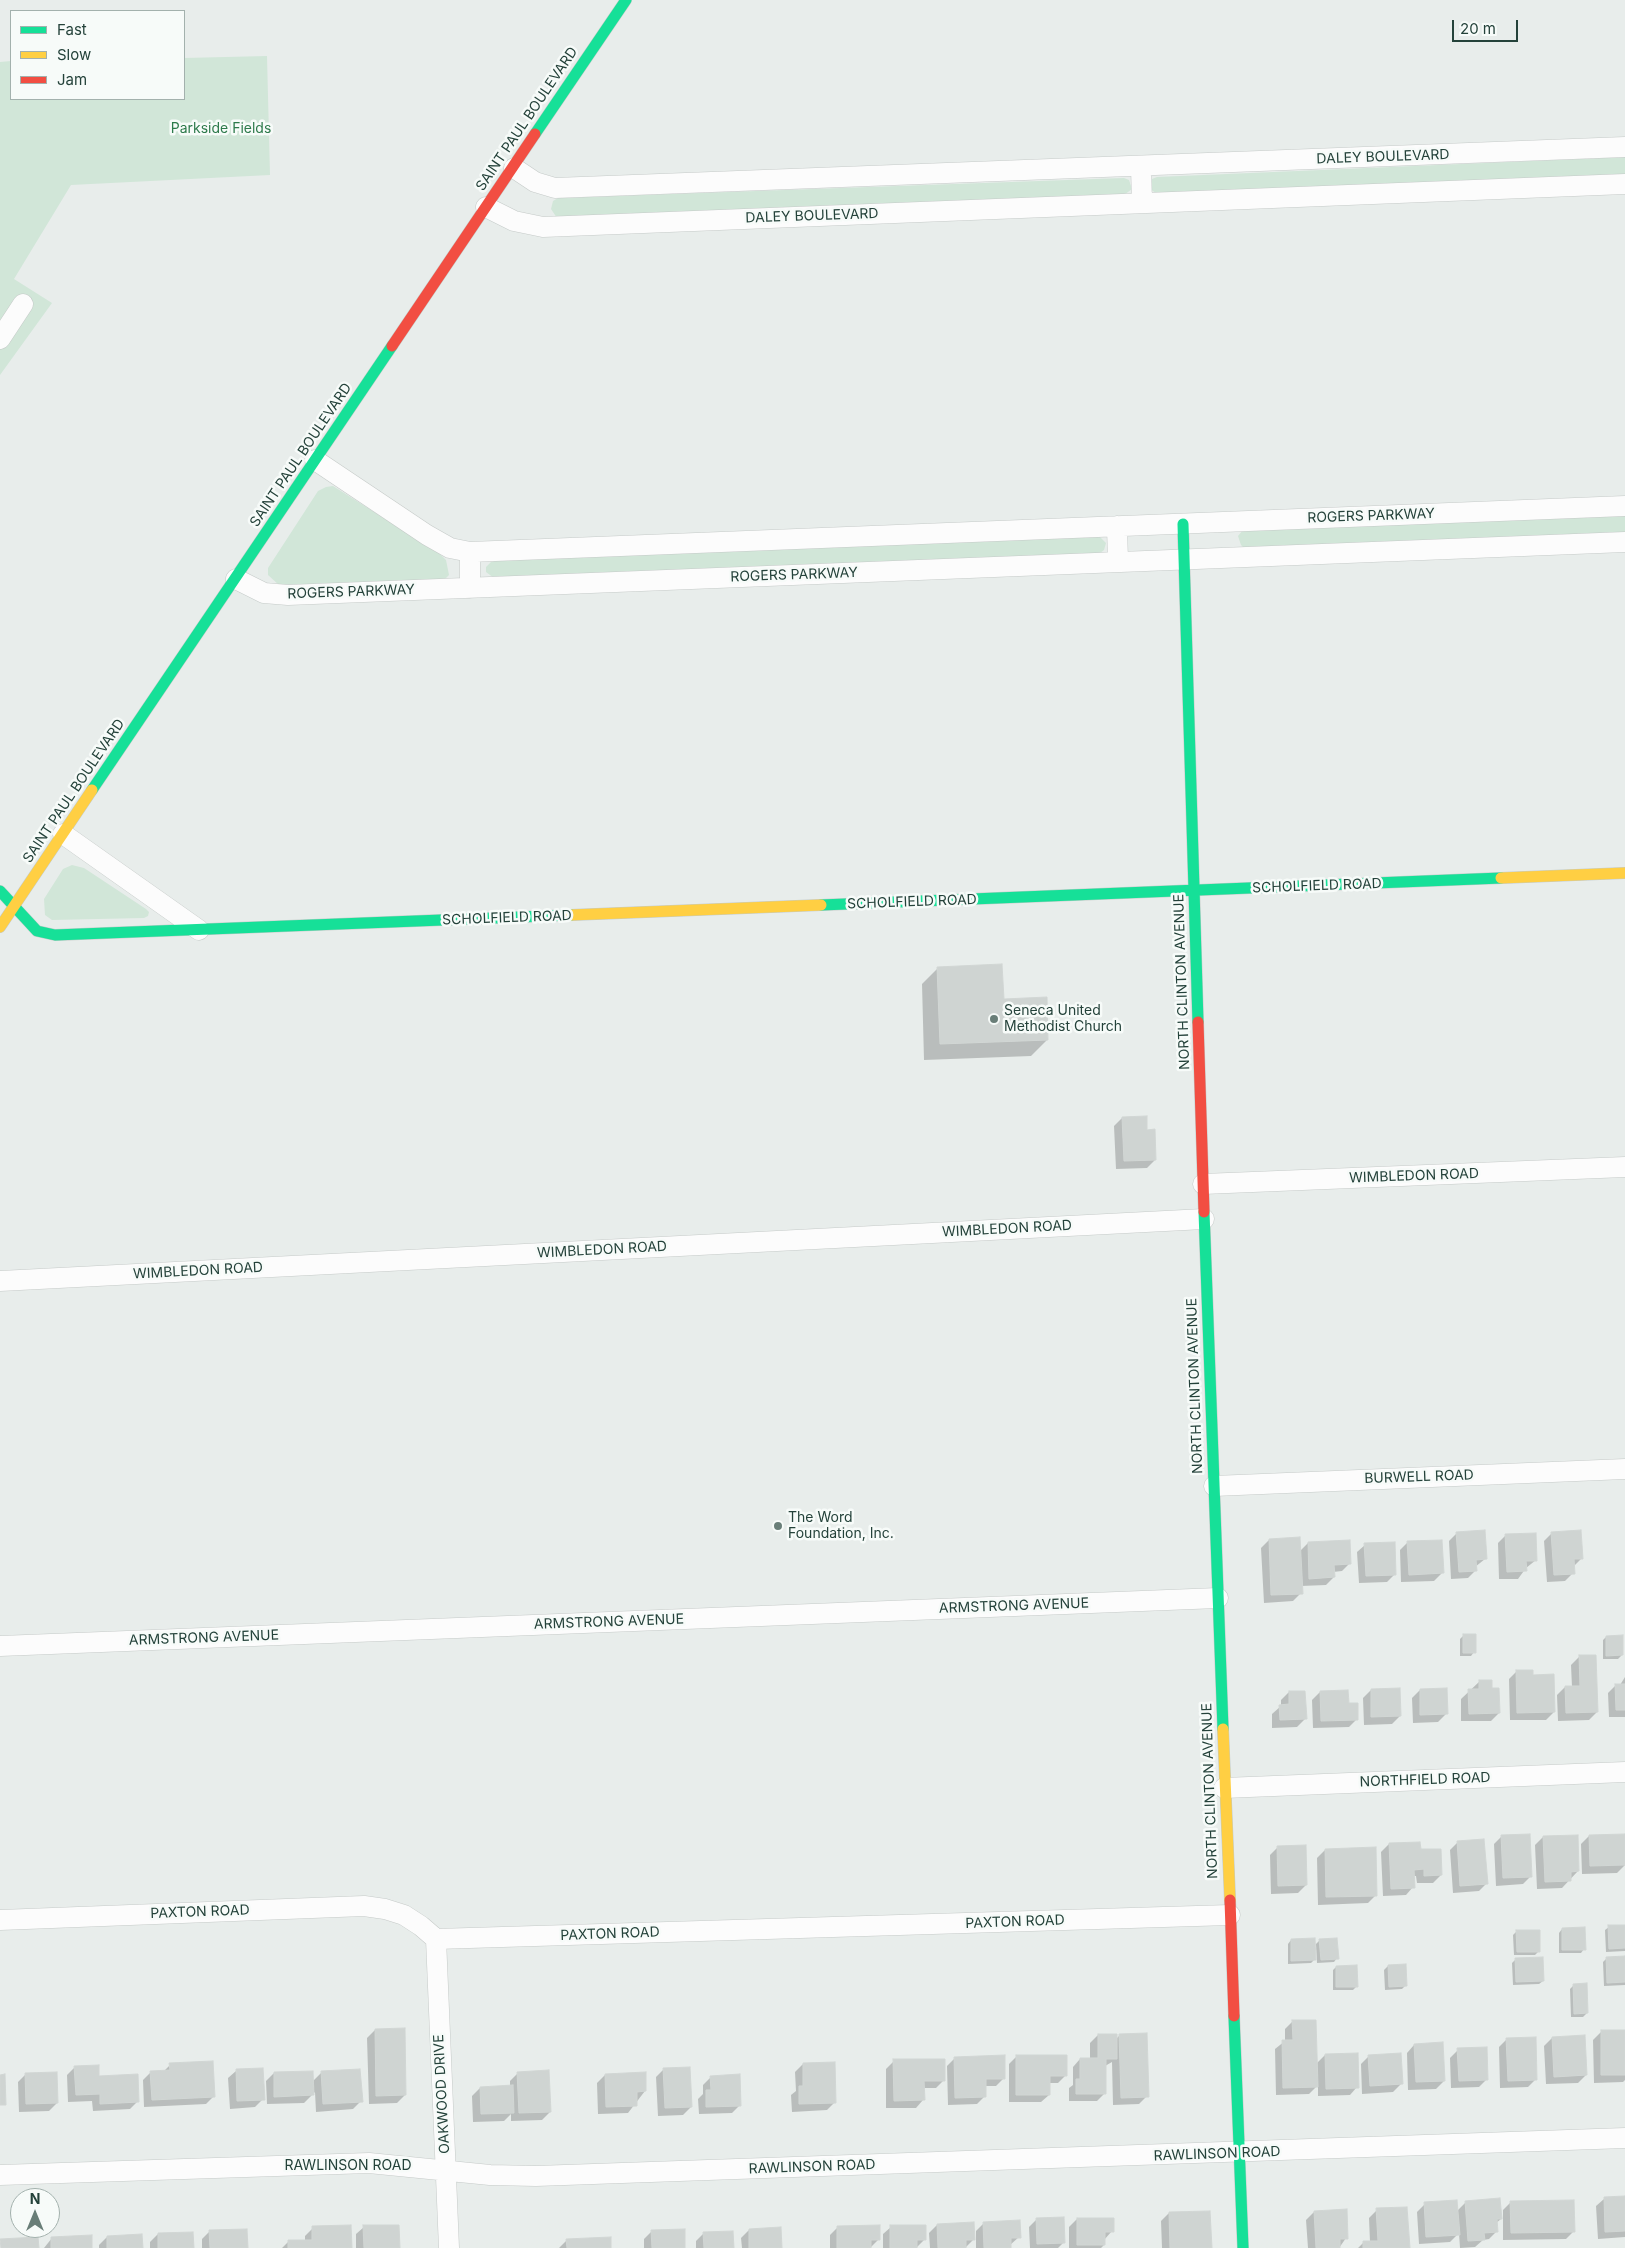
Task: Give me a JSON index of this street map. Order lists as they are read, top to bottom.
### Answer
{
  "streets": {
    "street": [
      "SAINT PAUL BOULEVARD",
      "DALEY BOULEVARD",
      "ROGERS PARKWAY",
      "SCHOLFIELD ROAD",
      "NORTH CLINTON AVENUE",
      "WIMBLEDON ROAD",
      "BURWELL ROAD",
      "ARMSTRONG AVENUE",
      "NORTHFIELD ROAD",
      "PAXTON ROAD",
      "OAKWOOD DRIVE",
      "RAWLINSON ROAD"
    ]
  },
  "crossings": [
    ["SAINT PAUL BOULEVARD", "DALEY BOULEVARD"],
    ["SAINT PAUL BOULEVARD", "ROGERS PARKWAY"],
    ["SAINT PAUL BOULEVARD", "SCHOLFIELD ROAD"],
    ["ROGERS PARKWAY", "NORTH CLINTON AVENUE"],
    ["SCHOLFIELD ROAD", "NORTH CLINTON AVENUE"],
    ["NORTH CLINTON AVENUE", "WIMBLEDON ROAD"],
    ["NORTH CLINTON AVENUE", "BURWELL ROAD"],
    ["NORTH CLINTON AVENUE", "ARMSTRONG AVENUE"],
    ["NORTH CLINTON AVENUE", "NORTHFIELD ROAD"],
    ["NORTH CLINTON AVENUE", "PAXTON ROAD"],
    ["NORTH CLINTON AVENUE", "RAWLINSON ROAD"],
    ["PAXTON ROAD", "OAKWOOD DRIVE"],
    ["OAKWOOD DRIVE", "RAWLINSON ROAD"]
  ],
  "parks": ["Parkside Fields"],
  "places": ["Seneca United Methodist Church", "The Word Foundation, Inc."],
  "legend": ["Fast", "Slow", "Jam"],
  "scale_bar": "20 m",
  "north": "top"
}
